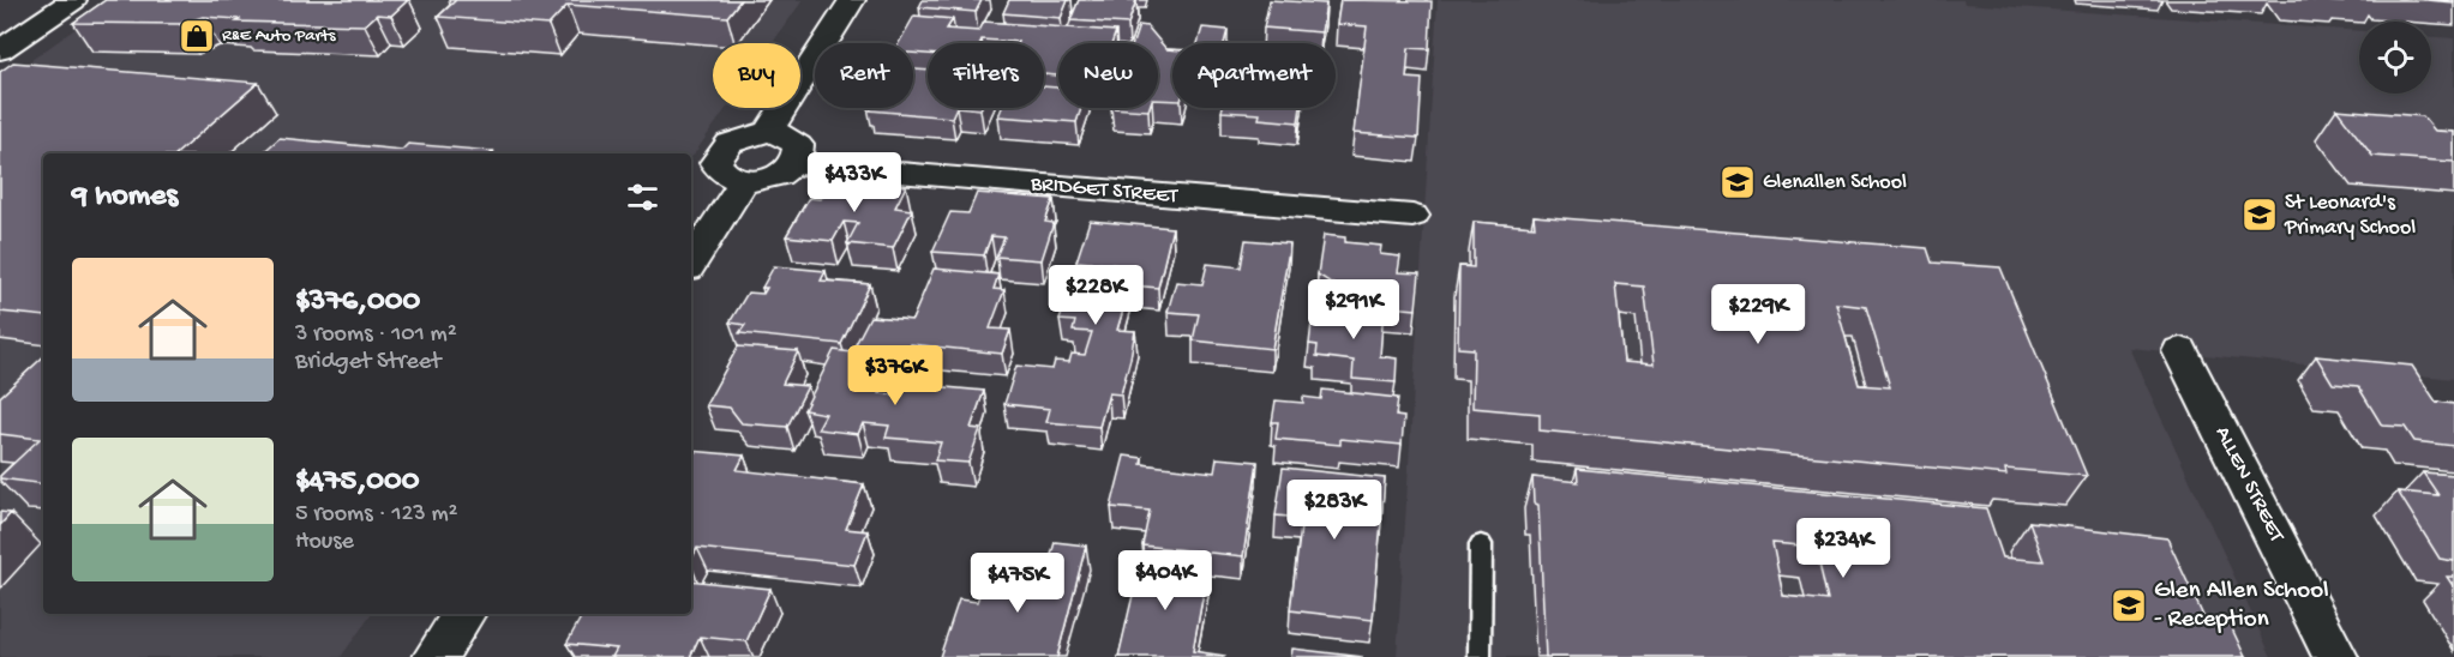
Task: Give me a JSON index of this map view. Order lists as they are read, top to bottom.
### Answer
{
  "streets": {
    "street": ["BRIDGET STREET", "ALLEN STREET"]
  },
  "places": {
    "shop": ["R&E Auto Parts"],
    "school or university": ["Glenallen School", "St Leonard's Primary School", "Glen Allen School - Reception"]
  },
  "page": {
    "chip": [
      "Buy",
      "Rent",
      "Filters",
      "New",
      "Apartment"
    ],
    "price": [
      "$433K",
      "$228K",
      "$291K",
      "$229K",
      "$376K",
      "$283K",
      "$234K",
      "$404K",
      "$475K"
    ],
    "heading": "9 homes",
    "list": [
      {
        "name": "$376,000",
        "note": "3 rooms · 101 m² · Bridget Street"
      },
      {
        "name": "$475,000",
        "note": "5 rooms · 123 m² · House"
      }
    ]
  }
}
